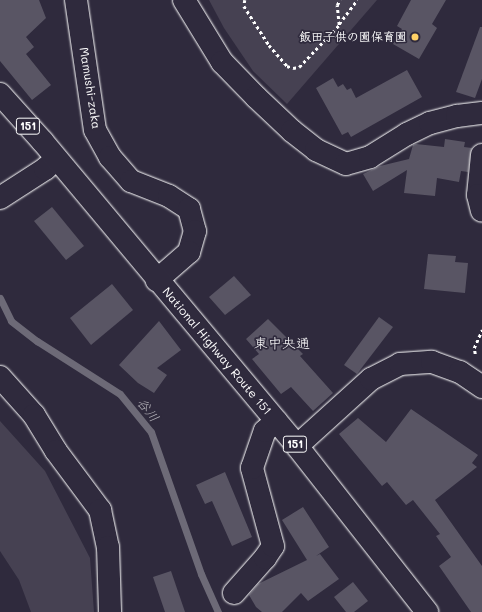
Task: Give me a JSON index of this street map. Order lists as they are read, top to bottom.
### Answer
{
  "streets": {
    "main road": ["Mamushi-zaka", "151", "National Highway Route 151"]
  },
  "crossings": [
    ["Mamushi-zaka", "National Highway Route 151"]
  ],
  "districts": ["東中央通"],
  "water": ["谷川"],
  "places": ["飯田子供の園保育園"]
}
